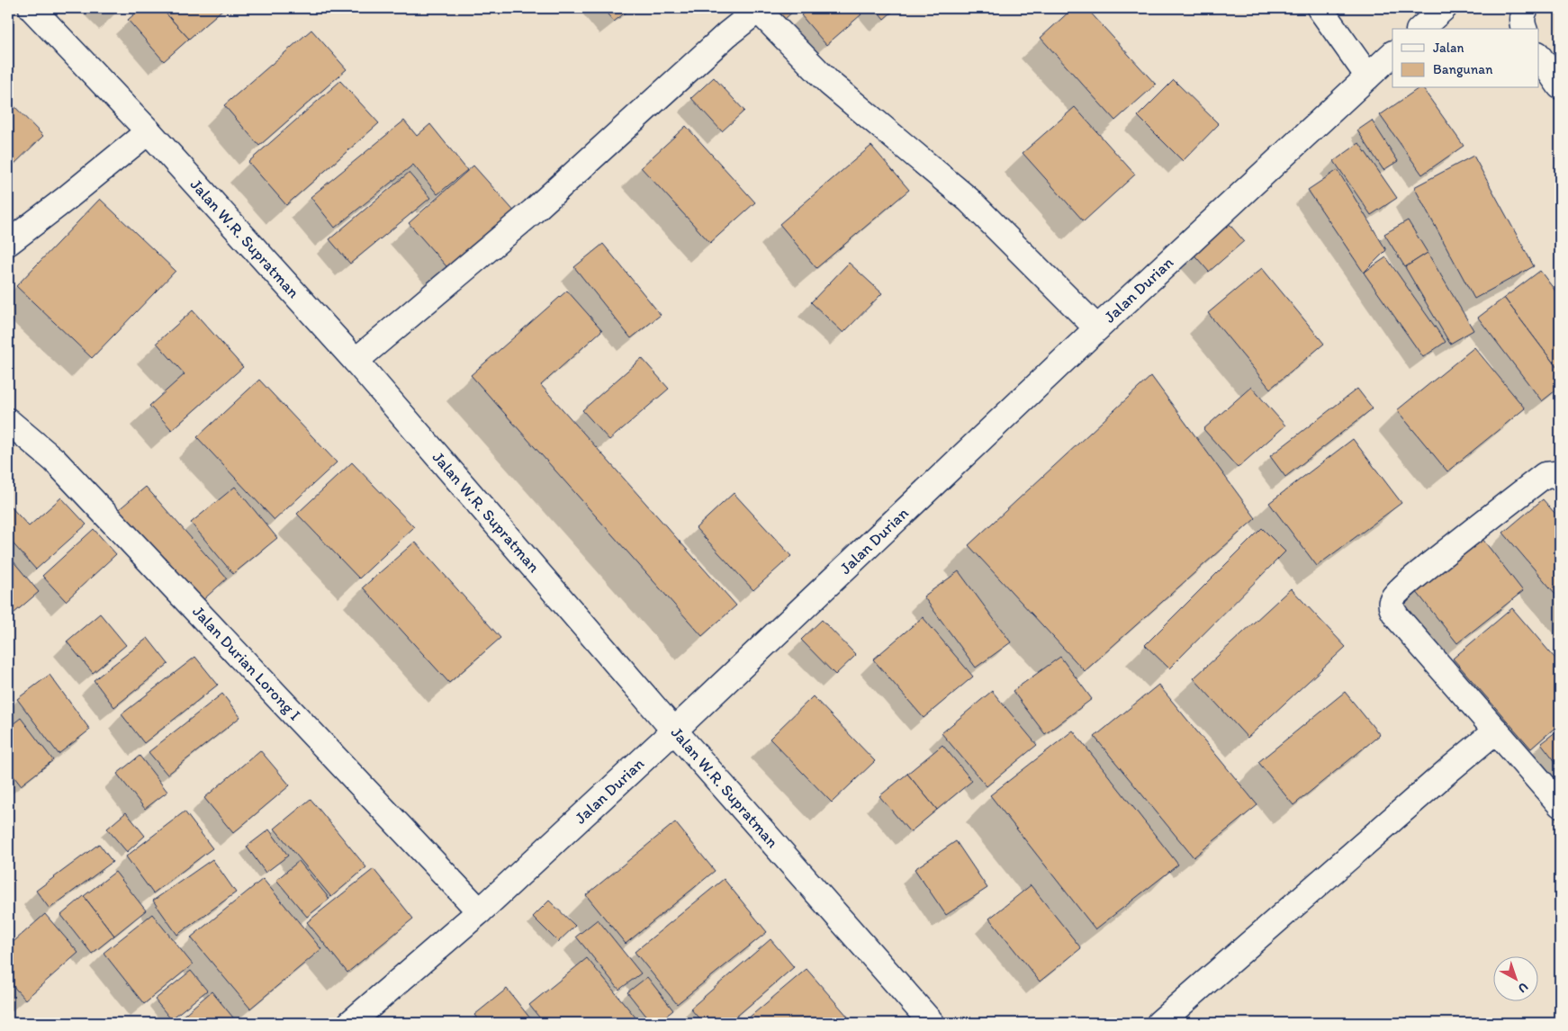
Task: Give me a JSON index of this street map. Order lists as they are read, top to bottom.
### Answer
{
  "streets": {
    "street": ["Jalan W.R. Supratman", "Jalan Durian", "Jalan Durian Lorong I"]
  },
  "crossings": [
    ["Jalan W.R. Supratman", "Jalan Durian"],
    ["Jalan Durian", "Jalan Durian Lorong I"]
  ],
  "legend": ["Jalan", "Bangunan"],
  "north": "bottom right"
}
